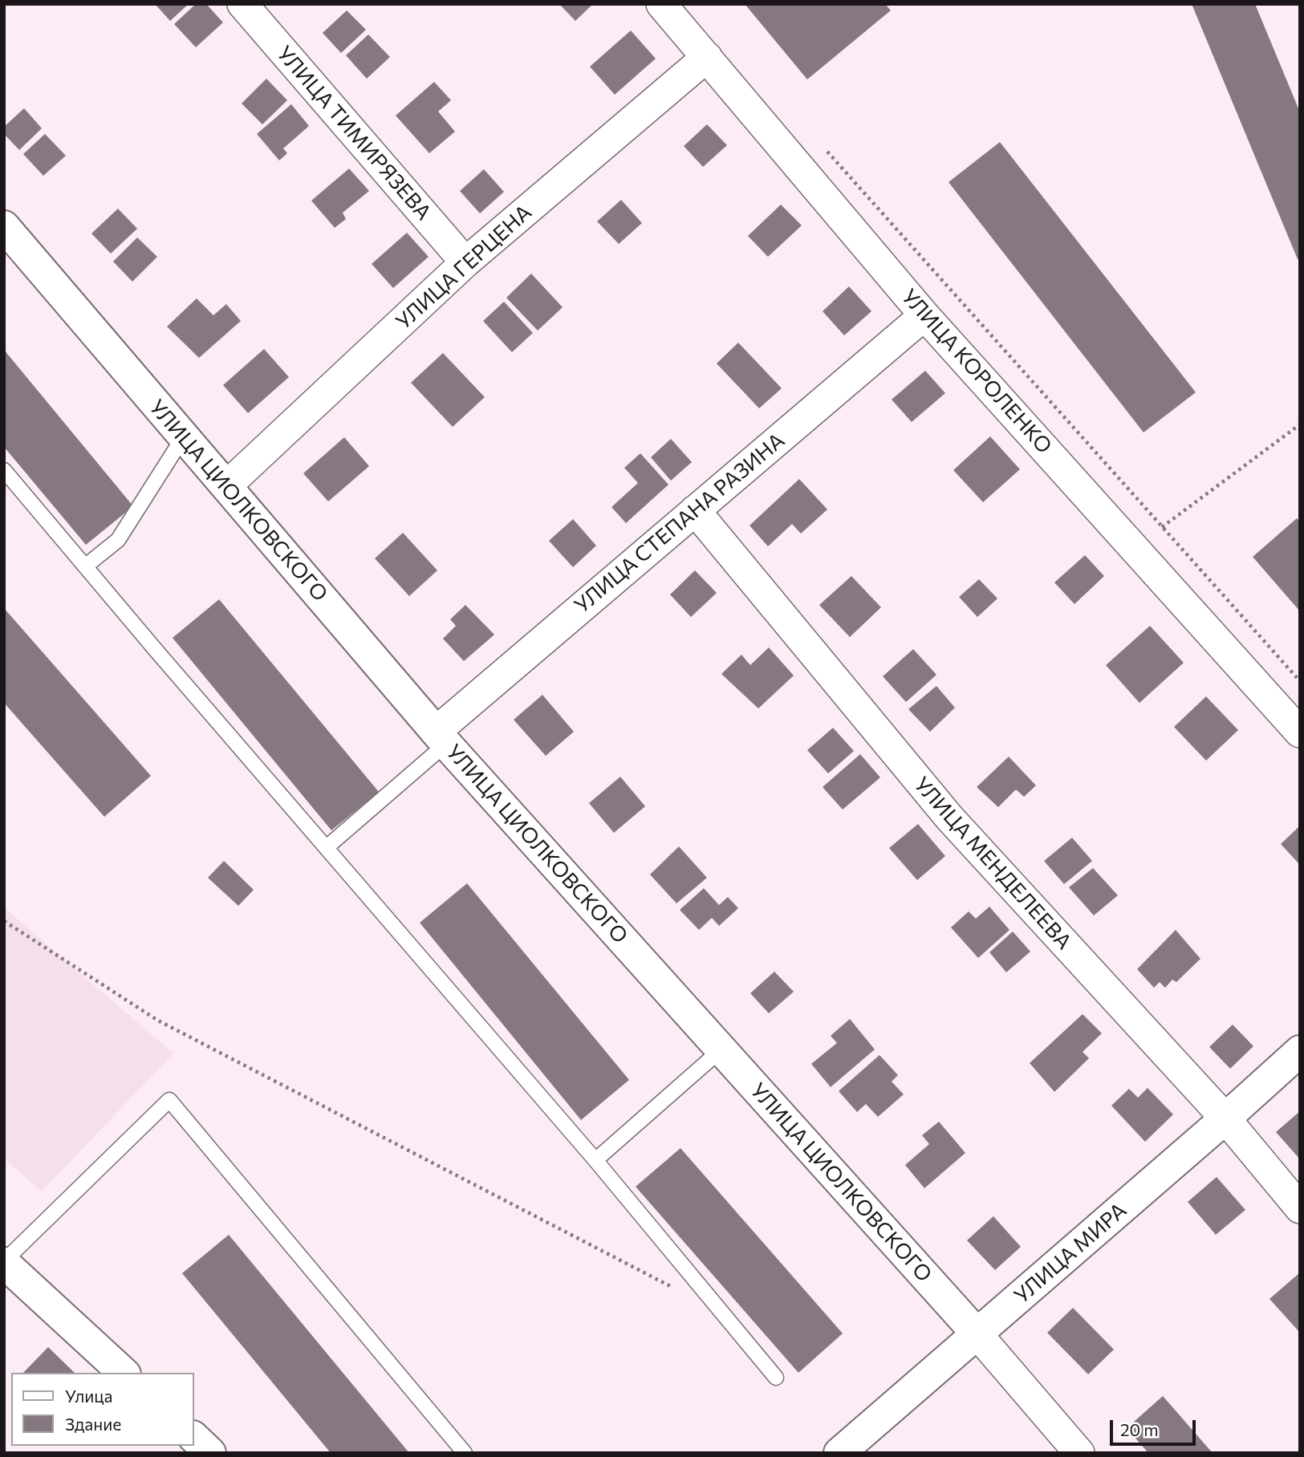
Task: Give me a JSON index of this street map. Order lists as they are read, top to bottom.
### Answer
{
  "streets": {
    "street": [
      "УЛИЦА ТИМИРЯЗЕВА",
      "УЛИЦА ГЕРЦЕНА",
      "УЛИЦА КОРОЛЕНКО",
      "УЛИЦА ЦИОЛКОВСКОГО",
      "УЛИЦА СТЕПАНА РАЗИНА",
      "УЛИЦА МЕНДЕЛЕЕВА",
      "УЛИЦА МИРА"
    ]
  },
  "crossings": [
    ["УЛИЦА ТИМИРЯЗЕВА", "УЛИЦА ГЕРЦЕНА"],
    ["УЛИЦА ГЕРЦЕНА", "УЛИЦА КОРОЛЕНКО"],
    ["УЛИЦА ГЕРЦЕНА", "УЛИЦА ЦИОЛКОВСКОГО"],
    ["УЛИЦА КОРОЛЕНКО", "УЛИЦА СТЕПАНА РАЗИНА"],
    ["УЛИЦА ЦИОЛКОВСКОГО", "УЛИЦА СТЕПАНА РАЗИНА"],
    ["УЛИЦА ЦИОЛКОВСКОГО", "УЛИЦА МИРА"],
    ["УЛИЦА СТЕПАНА РАЗИНА", "УЛИЦА МЕНДЕЛЕЕВА"],
    ["УЛИЦА МЕНДЕЛЕЕВА", "УЛИЦА МИРА"]
  ],
  "legend": ["Улица", "Здание"],
  "scale_bar": "20 m"
}
